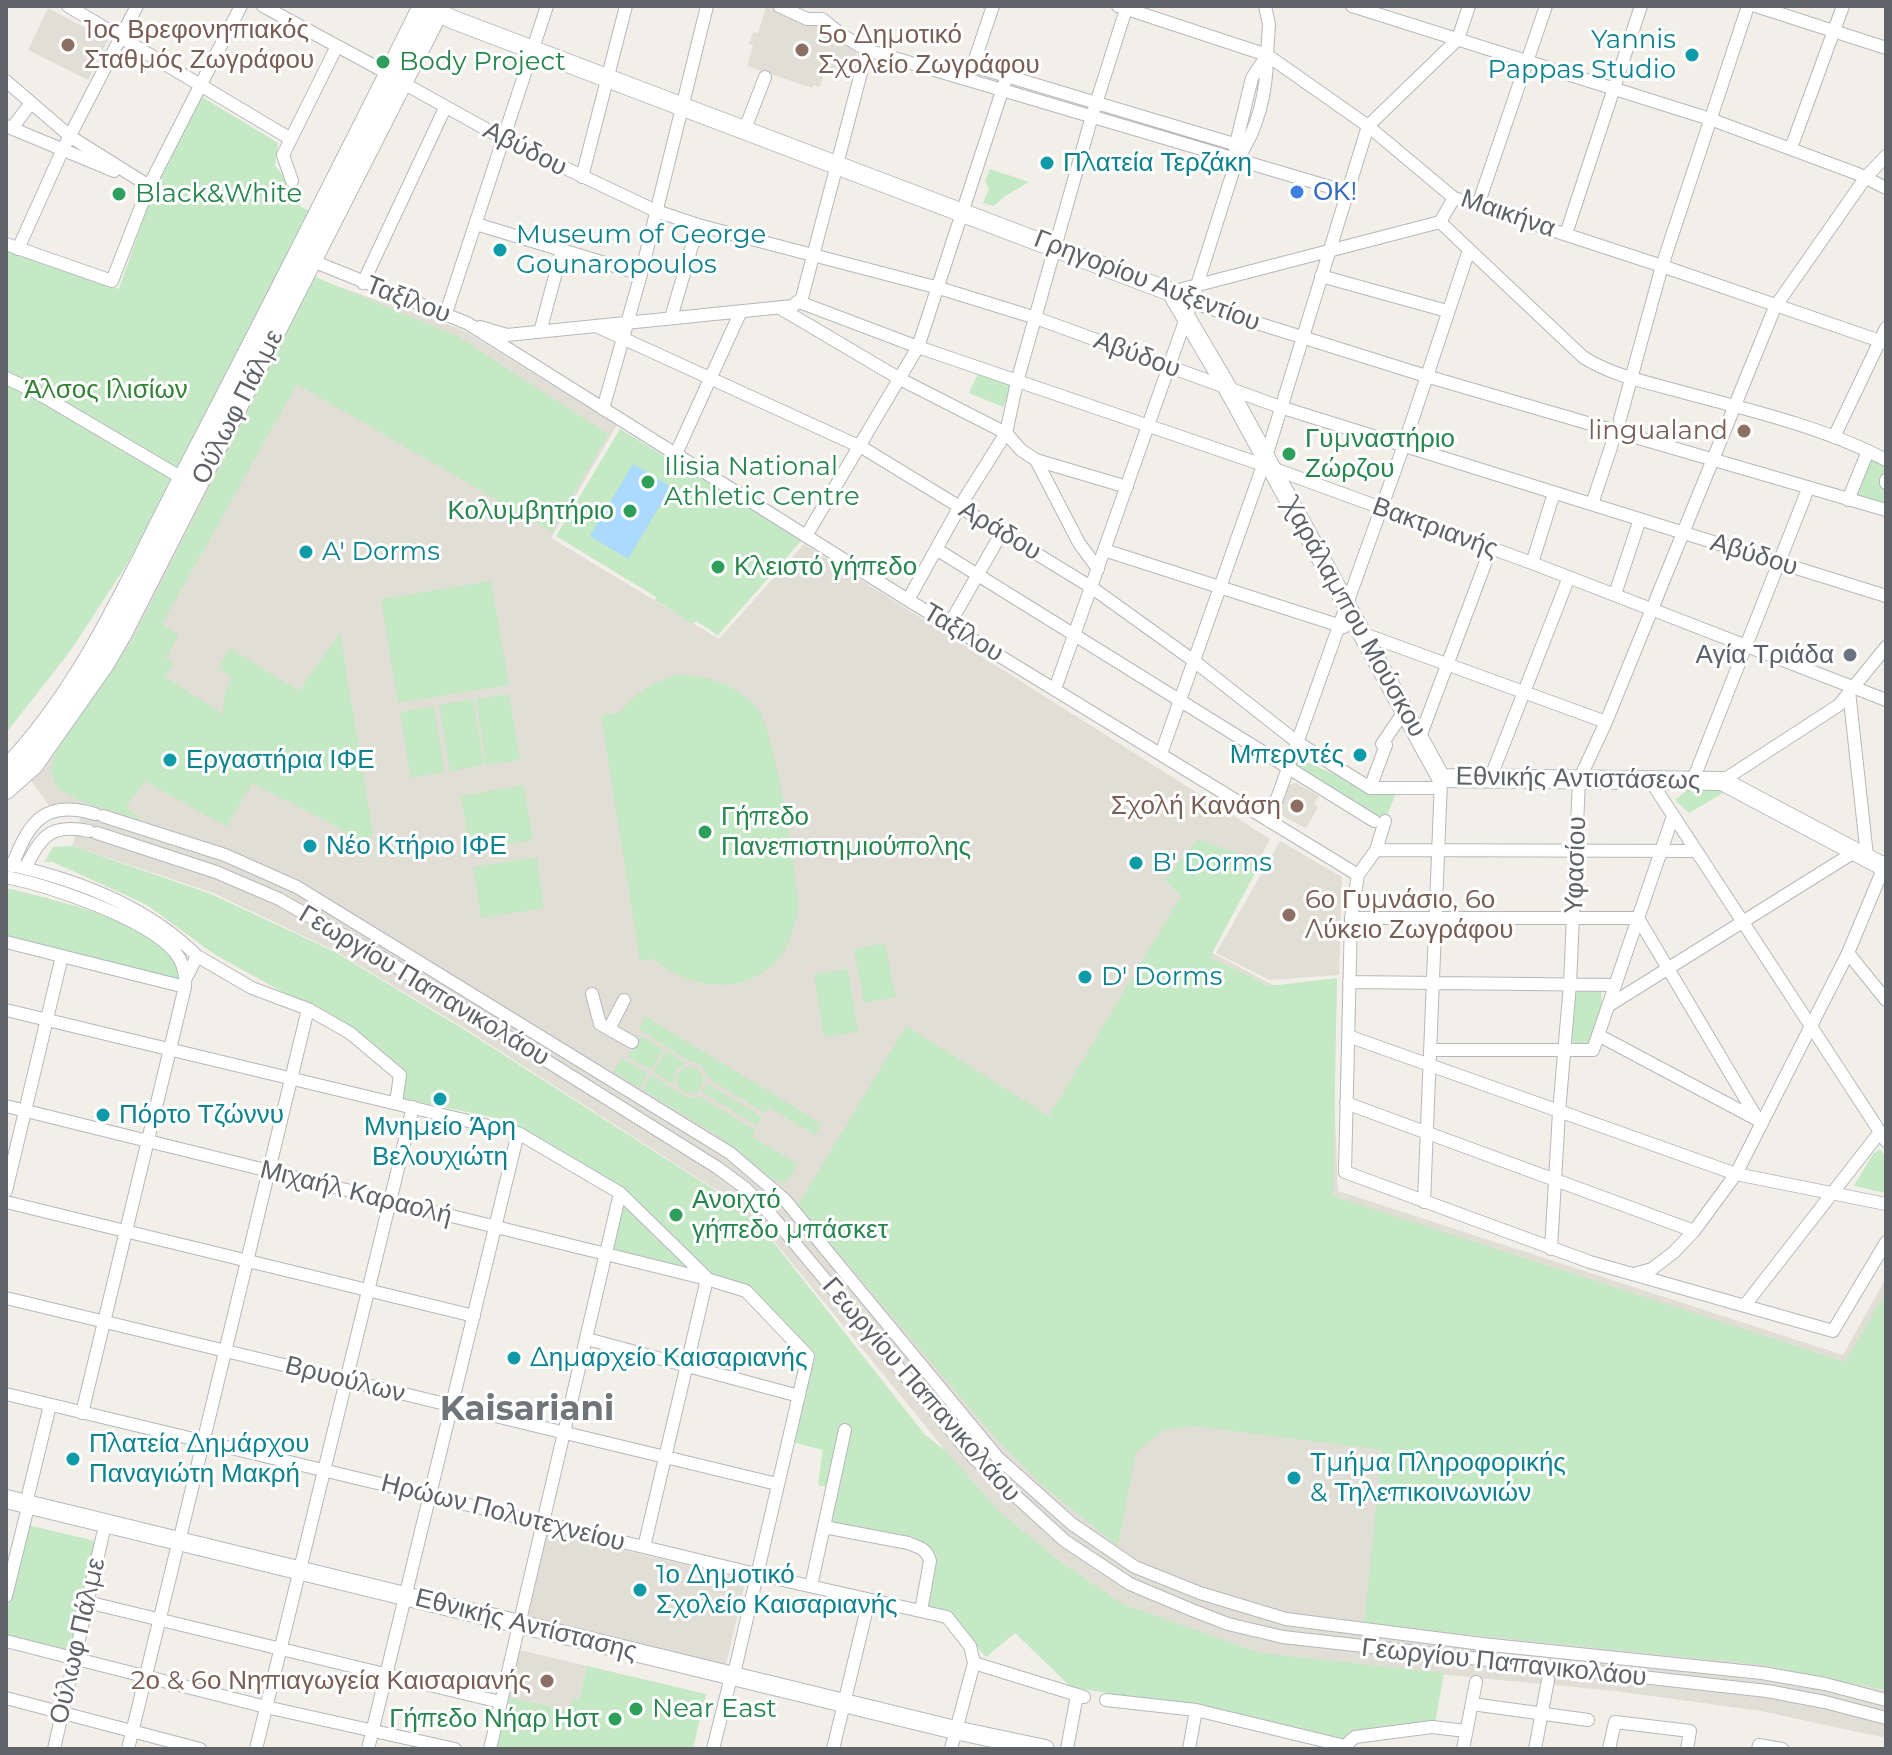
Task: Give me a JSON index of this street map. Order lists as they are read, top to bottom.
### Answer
{
  "streets": {
    "main road": [
      "Γρηγορίου Αυξεντίου",
      "Ούλωφ Πάλμε",
      "Χαράλαμπου Μούσκου",
      "Εθνικής Αντιστάσεως",
      "Εθνικής Αντίστασης"
    ],
    "street": [
      "Αβύδου",
      "Μαικήνα",
      "Ταξίλου",
      "Βακτριανής",
      "Αράδου",
      "Υφασίου",
      "Γεωργίου Παπανικολάου",
      "Μιχαήλ Καραολή",
      "Βρυούλων",
      "Ηρώων Πολυτεχνείου"
    ]
  },
  "crossings": [
    ["Αβύδου", "Ούλωφ Πάλμε"],
    ["Αβύδου", "Χαράλαμπου Μούσκου"],
    ["Αβύδου", "Υφασίου"],
    ["Μαικήνα", "Υφασίου"],
    ["Γρηγορίου Αυξεντίου", "Ούλωφ Πάλμε"],
    ["Γρηγορίου Αυξεντίου", "Χαράλαμπου Μούσκου"],
    ["Γρηγορίου Αυξεντίου", "Υφασίου"],
    ["Ταξίλου", "Ούλωφ Πάλμε"],
    ["Ούλωφ Πάλμε", "Εθνικής Αντίστασης"],
    ["Βακτριανής", "Χαράλαμπου Μούσκου"],
    ["Βακτριανής", "Υφασίου"],
    ["Χαράλαμπου Μούσκου", "Εθνικής Αντιστάσεως"],
    ["Εθνικής Αντιστάσεως", "Υφασίου"]
  ],
  "districts": ["Kaisariani"],
  "parks": ["Άλσος Ιλισίων"],
  "places": [
    "1ος Βρεφονηπιακός Σταθμός Ζωγράφου",
    "5ο Δημοτικό Σχολείο Ζωγράφου",
    "Yannis Pappas Studio",
    "Body Project",
    "Πλατεία Τερζάκη",
    "ΟΚ!",
    "Black&White",
    "Museum of George Gounaropoulos",
    "lingualand",
    "Γυμναστήριο Ζώρζου",
    "Ilisia National Athletic Centre",
    "Κολυμβητήριο",
    "A' Dorms",
    "Κλειστό γήπεδο",
    "Αγία Τριάδα",
    "Μπερντές",
    "Εργαστήρια ΙΦΕ",
    "Σχολή Κανάση",
    "Γήπεδο Πανεπιστημιούπολης",
    "Νέο Κτήριο ΙΦΕ",
    "B' Dorms",
    "6ο Γυμνάσιο, 6ο Λύκειο Ζωγράφου",
    "D' Dorms",
    "Μνημείο Άρη Βελουχιώτη",
    "Πόρτο Τζώννυ",
    "Ανοιχτό γήπεδο μπάσκετ",
    "Δημαρχείο Καισαριανής",
    "Πλατεία Δημάρχου Παναγιώτη Μακρή",
    "Τμήμα Πληροφορικής & Τηλεπικοινωνιών",
    "1ο Δημοτικό Σχολείο Καισαριανής",
    "2ο & 6ο Νηπιαγωγεία Καισαριανής",
    "Near East",
    "Γήπεδο Νήαρ Ηστ"
  ]
}
